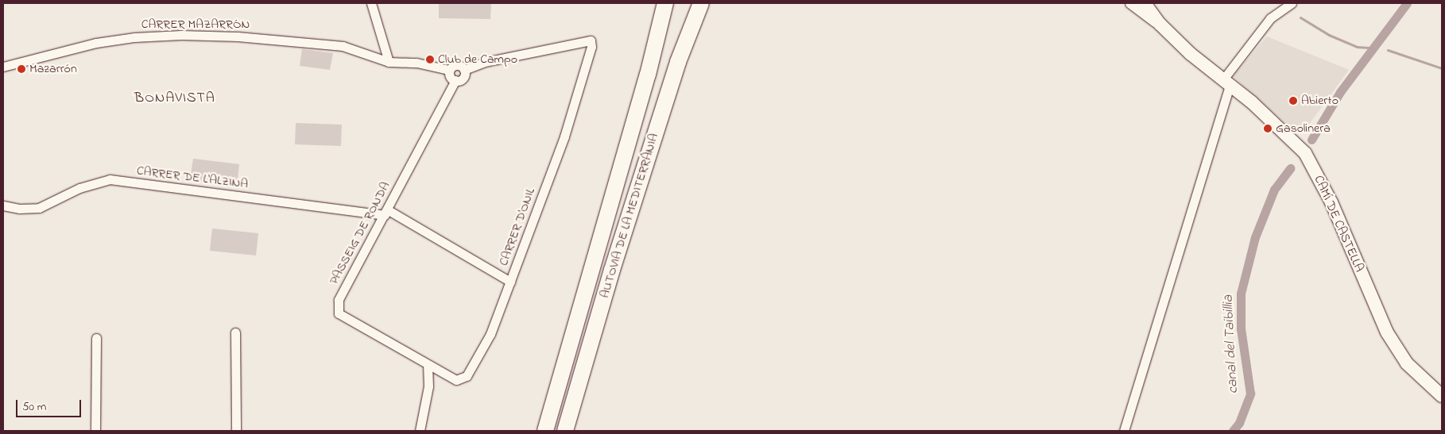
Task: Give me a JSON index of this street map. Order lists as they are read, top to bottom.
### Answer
{
  "streets": {
    "highway": ["AUTOVIA DE LA MEDITERRÀNIA"],
    "main road": ["CAMÍ DE CASTELLA"],
    "street": [
      "CARRER MAZARRÓN",
      "CARRER DE L'ALZINA",
      "CARRER D'ONIL",
      "PASSEIG DE RONDA"
    ]
  },
  "crossings": [
    ["CARRER DE L'ALZINA", "CARRER D'ONIL"],
    ["CARRER DE L'ALZINA", "PASSEIG DE RONDA"],
    ["CARRER D'ONIL", "PASSEIG DE RONDA"]
  ],
  "districts": ["BONAVISTA"],
  "water": ["canal del Taibillia"],
  "places": [
    "Club de Campo",
    "Mazarrón",
    "Abierto",
    "Gasolinera"
  ],
  "scale_bar": "50 m"
}
